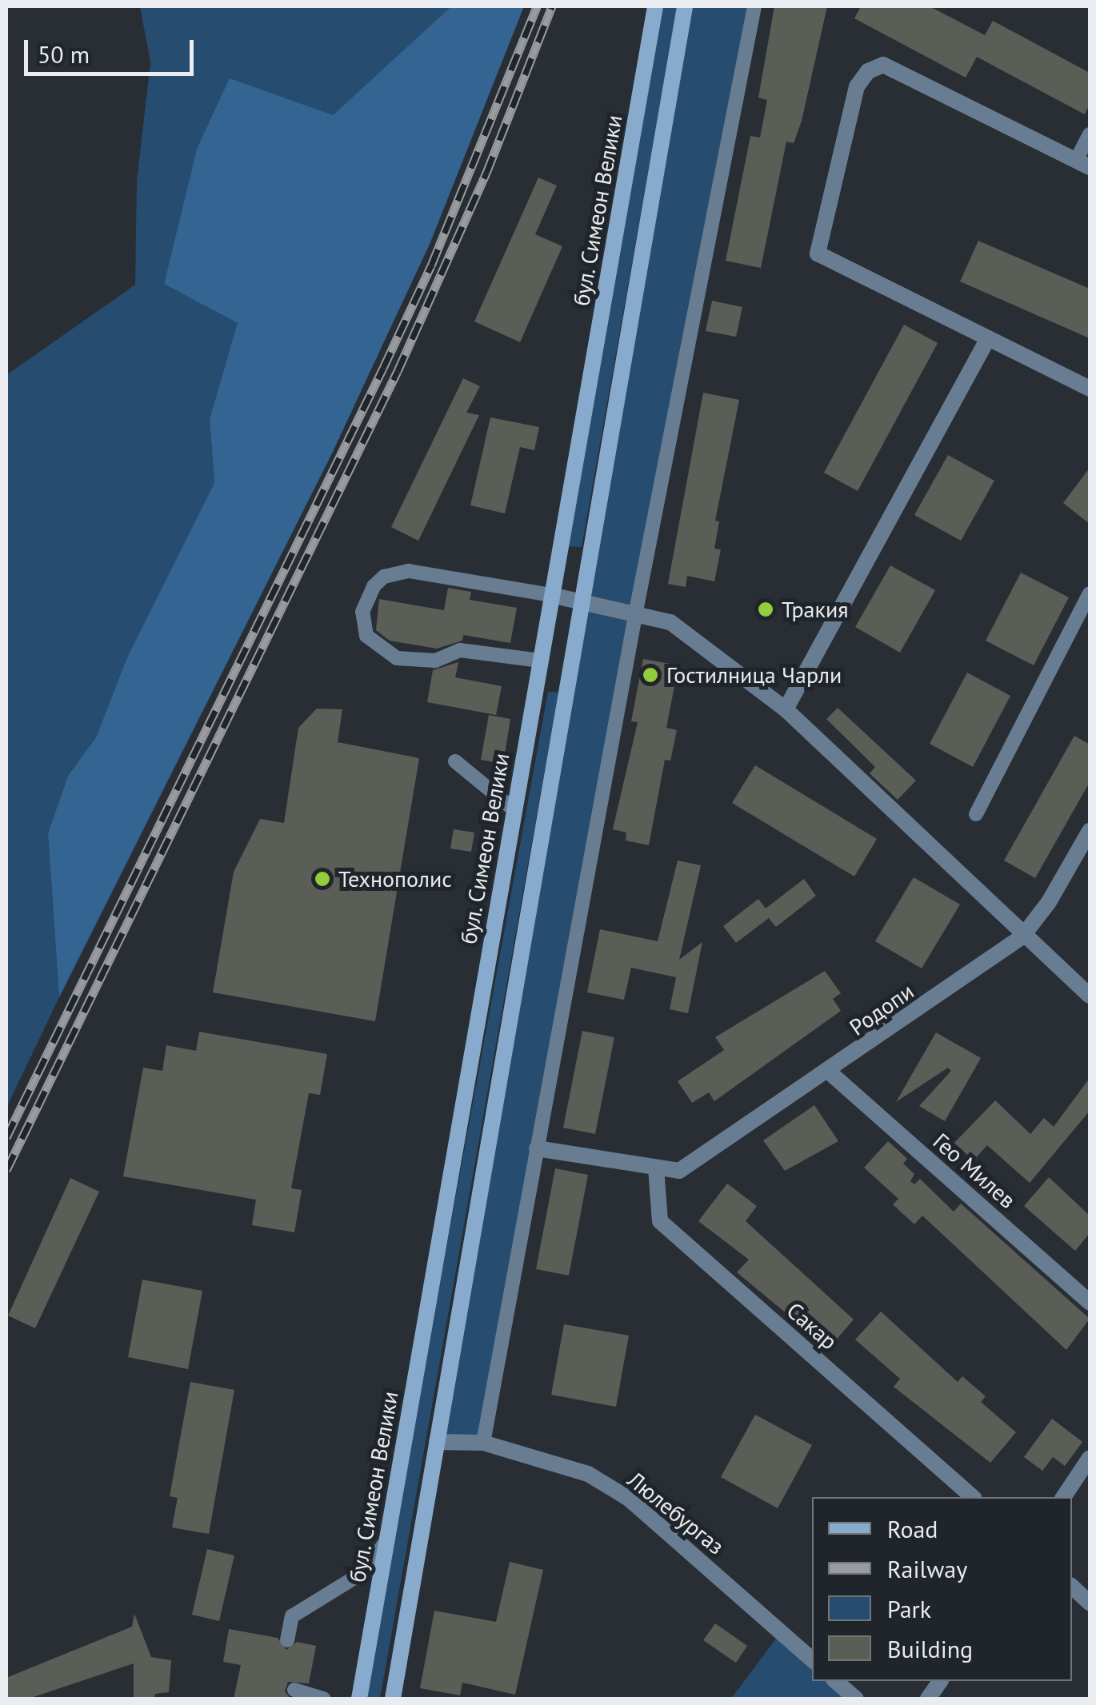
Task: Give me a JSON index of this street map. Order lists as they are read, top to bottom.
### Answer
{
  "streets": {
    "main road": ["бул. Симеон Велики"],
    "street": [
      "Родопи",
      "Гео Милев",
      "Сакар",
      "Люлебургаз"
    ]
  },
  "crossings": [
    ["Родопи", "Гео Милев"],
    ["Родопи", "Сакар"]
  ],
  "places": ["Тракия", "Гостилница Чарли", "Технополис"],
  "legend": [
    "Road",
    "Railway",
    "Park",
    "Building"
  ],
  "scale_bar": "50 m"
}
